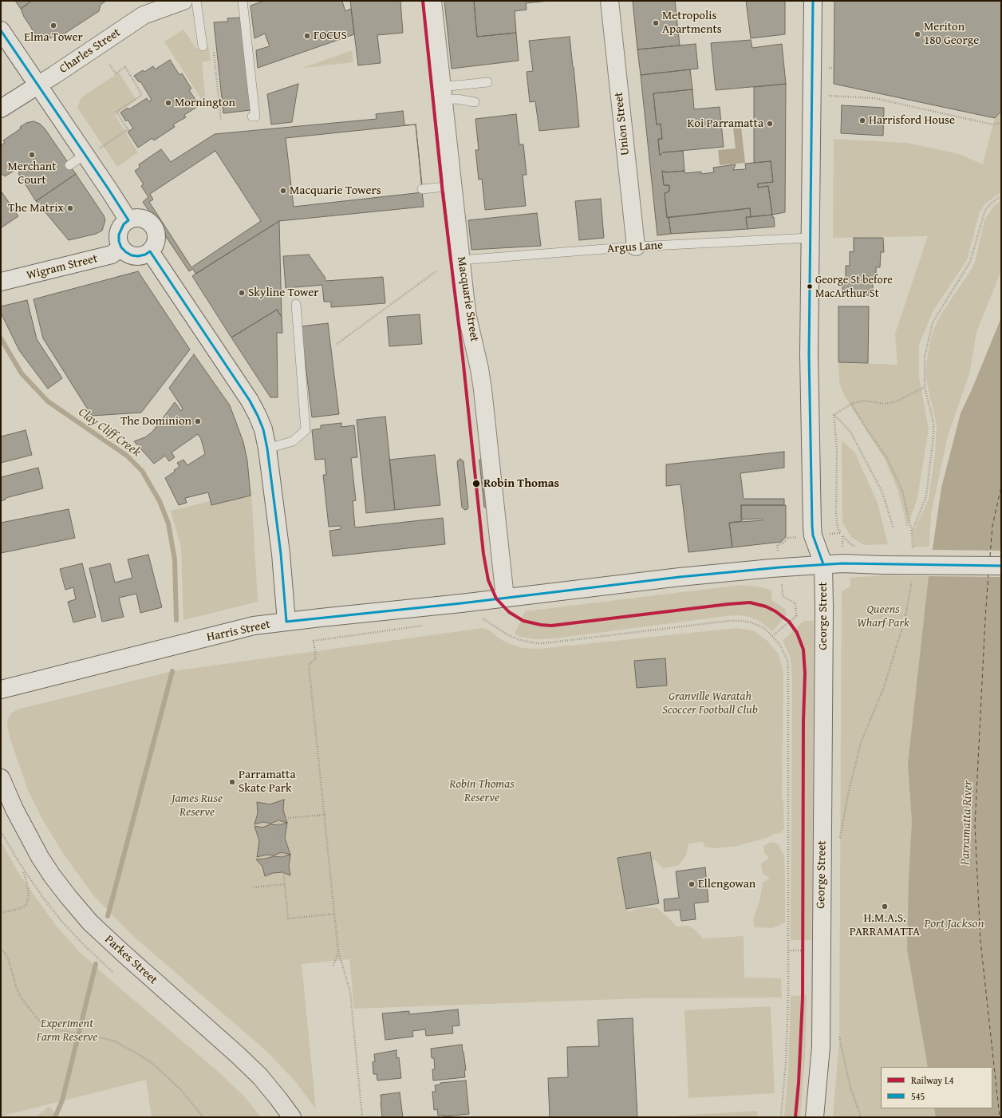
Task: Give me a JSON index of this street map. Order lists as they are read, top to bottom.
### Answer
{
  "streets": {
    "main road": ["Parkes Street"],
    "street": [
      "Charles Street",
      "Union Street",
      "Wigram Street",
      "Macquarie Street",
      "George Street",
      "Harris Street"
    ],
    "lane": ["Argus Lane"]
  },
  "crossings": [
    ["Union Street", "Argus Lane"],
    ["Argus Lane", "Macquarie Street"],
    ["Argus Lane", "George Street"],
    ["Macquarie Street", "Harris Street"],
    ["George Street", "Harris Street"]
  ],
  "water": ["Clay Cliff Creek", "Parramatta River", "Port Jackson"],
  "parks": [
    "Queens Wharf Park",
    "Granville Waratah Scoccer Football Club",
    "Robin Thomas Reserve",
    "James Ruse Reserve",
    "Experiment Farm Reserve"
  ],
  "places": [
    "Metropolis Apartments",
    "Elma Tower",
    "Meriton 180 George",
    "FOCUS",
    "Mornington",
    "Harrisford House",
    "Koi Parramatta",
    "Merchant Court",
    "Macquarie Towers",
    "The Matrix",
    "George St before MacArthur St",
    "Skyline Tower",
    "The Dominion",
    "Robin Thomas",
    "Parramatta Skate Park",
    "Ellengowan",
    "H.M.A.S. PARRAMATTA"
  ],
  "lines": ["rail line L4", "transit line 545"],
  "legend": ["Railway L4", "545"]
}
